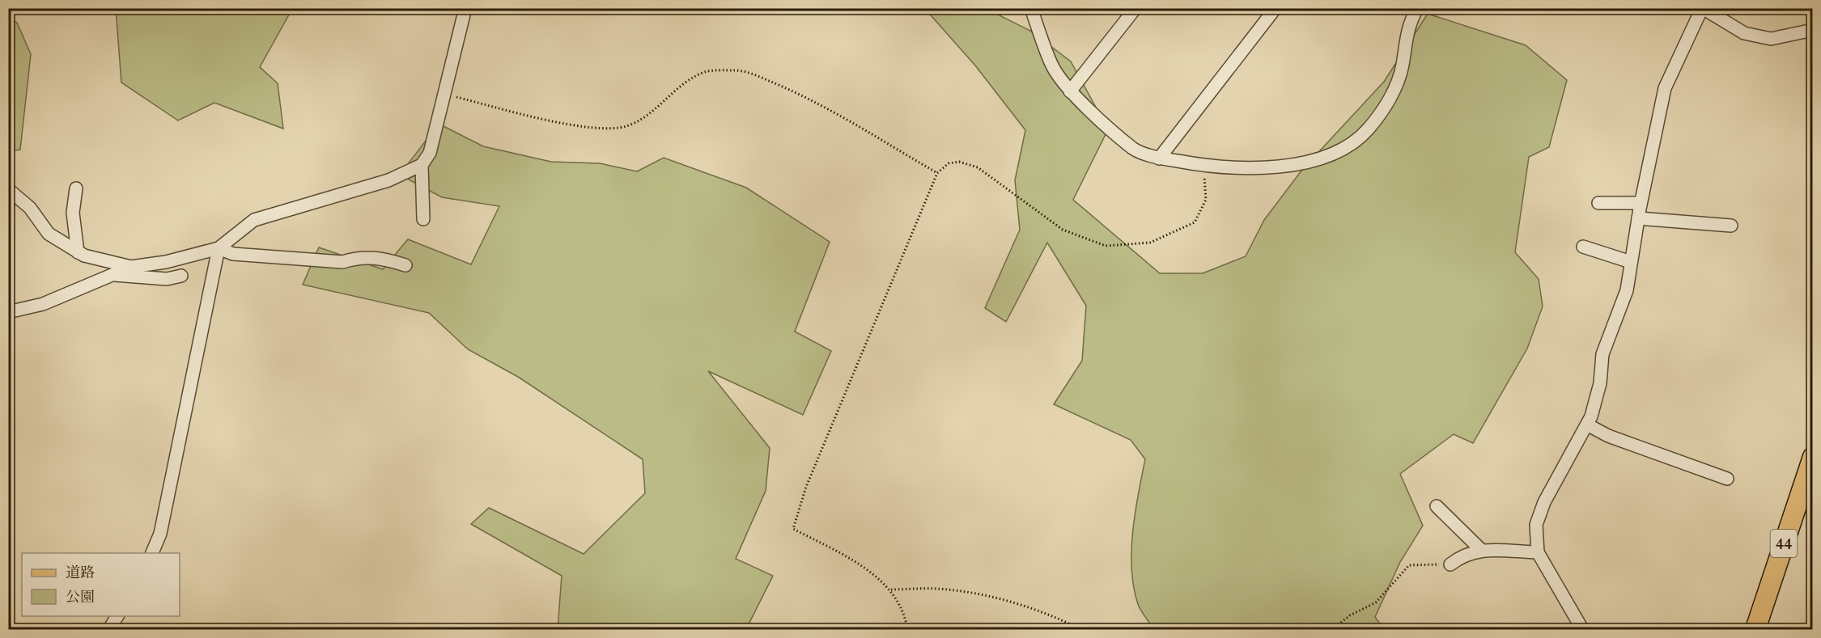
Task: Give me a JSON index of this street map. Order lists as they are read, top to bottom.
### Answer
{
  "streets": {
    "main road": ["44"]
  },
  "legend": ["道路", "公園"]
}
